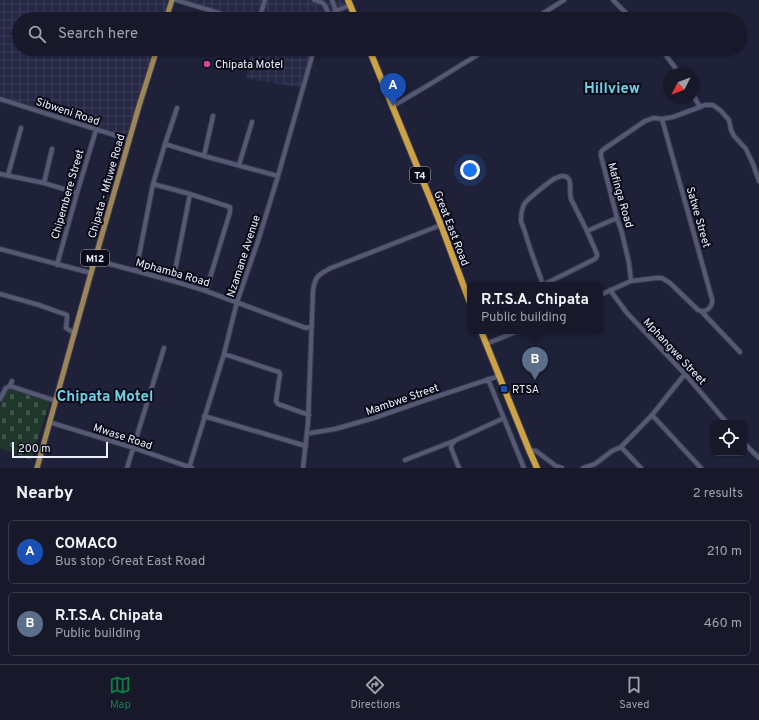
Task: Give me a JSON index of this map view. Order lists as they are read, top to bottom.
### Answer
{
  "streets": {
    "highway": ["T4", "Great East Road"],
    "main road": ["Chipata - Mfuwe Road", "M12"],
    "street": [
      "Sibweni Road",
      "Chipembere Street",
      "Mafinga Road",
      "Satwe Street",
      "Nzamane Avenue",
      "Mphamba Road",
      "Mphangwe Street",
      "Mambwe Street",
      "Mwase Road"
    ]
  },
  "crossings": [
    ["Sibweni Road", "Chipata - Mfuwe Road"],
    ["Sibweni Road", "Chipembere Street"],
    ["Chipata - Mfuwe Road", "Mphamba Road"],
    ["Chipata - Mfuwe Road", "Mwase Road"],
    ["Mafinga Road", "Satwe Street"],
    ["Nzamane Avenue", "Mphamba Road"],
    ["Nzamane Avenue", "Mwase Road"]
  ],
  "districts": ["Hillview", "Chipata Motel"],
  "places": {
    "other": ["Chipata Motel"],
    "transit": ["RTSA"]
  },
  "scale_bar": "200 m",
  "north": "bottom left",
  "page": {
    "search": "Search here",
    "pins": ["A", "B"],
    "popup": ["R.T.S.A. Chipata", "Public building"],
    "scale": "200 m",
    "heading": ["Nearby", "2 results"],
    "list": [
      {
        "mark": "A",
        "name": "COMACO",
        "note": "Bus stop · Great East Road",
        "value": "210 m"
      },
      {
        "mark": "B",
        "name": "R.T.S.A. Chipata",
        "note": "Public building",
        "value": "460 m"
      }
    ],
    "nav": ["Map", "Directions", "Saved"]
  }
}
